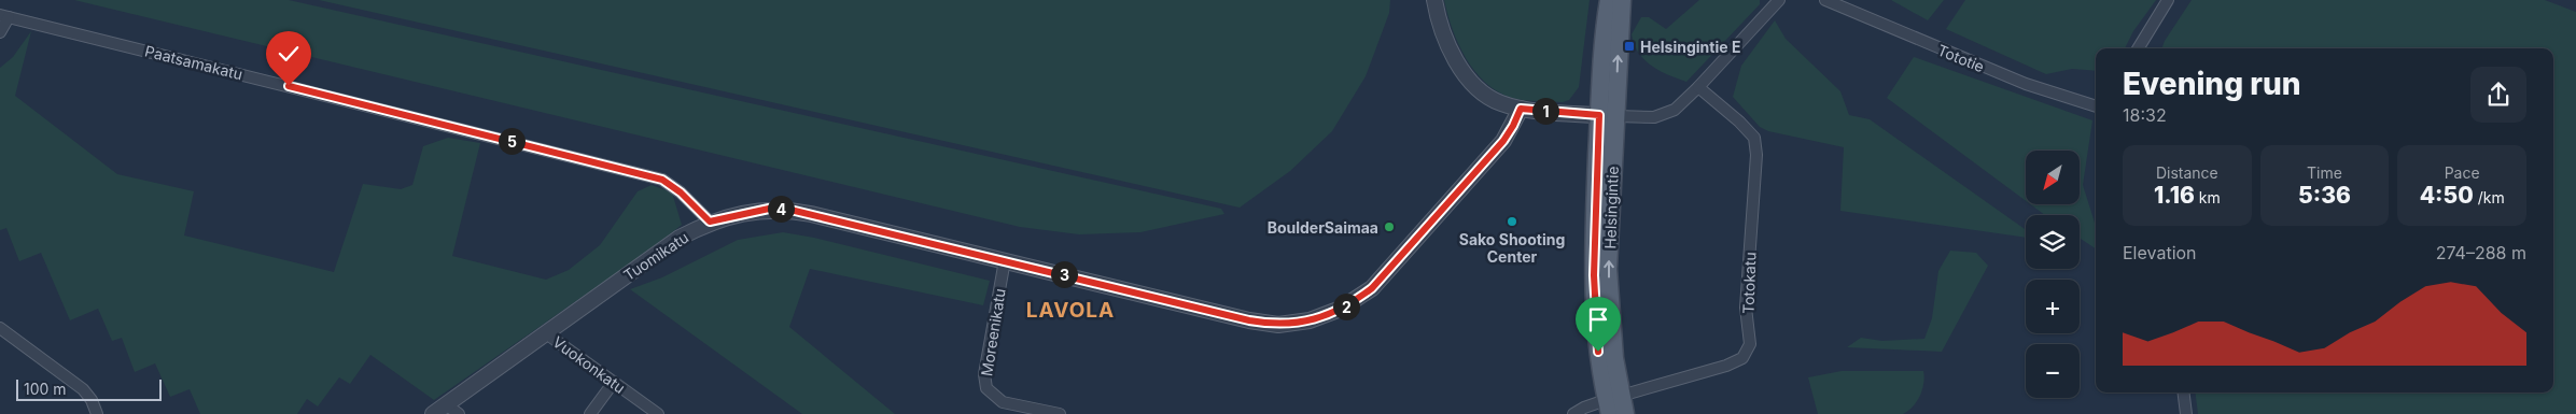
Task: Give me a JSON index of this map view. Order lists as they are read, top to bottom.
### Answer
{
  "streets": {
    "main road": ["Helsingintie"],
    "street": [
      "Tototie",
      "Paatsamakatu",
      "Tuomikatu",
      "Totokatu",
      "Moreenikatu",
      "Vuokonkatu"
    ]
  },
  "crossings": [
    ["Paatsamakatu", "Tuomikatu"],
    ["Helsingintie", "Totokatu"],
    ["Tuomikatu", "Moreenikatu"],
    ["Tuomikatu", "Vuokonkatu"]
  ],
  "districts": ["LAVOLA"],
  "places": {
    "transit": ["Helsingintie E"],
    "other": ["Sako Shooting Center", "BoulderSaimaa"]
  },
  "scale_bar": "100 m",
  "north": "bottom left",
  "page": {
    "heading": ["Evening run", "18:32"],
    "pins": [
      "1",
      "5",
      "4",
      "3",
      "2"
    ],
    "stats": [
      ["Distance", "1.16 km"],
      ["Time", "5:36"],
      ["Pace", "4:50 /km"]
    ],
    "map_buttons": ["+", "−"],
    "chart": ["Elevation", "274–288 m"],
    "scale": "100 m"
  }
}
